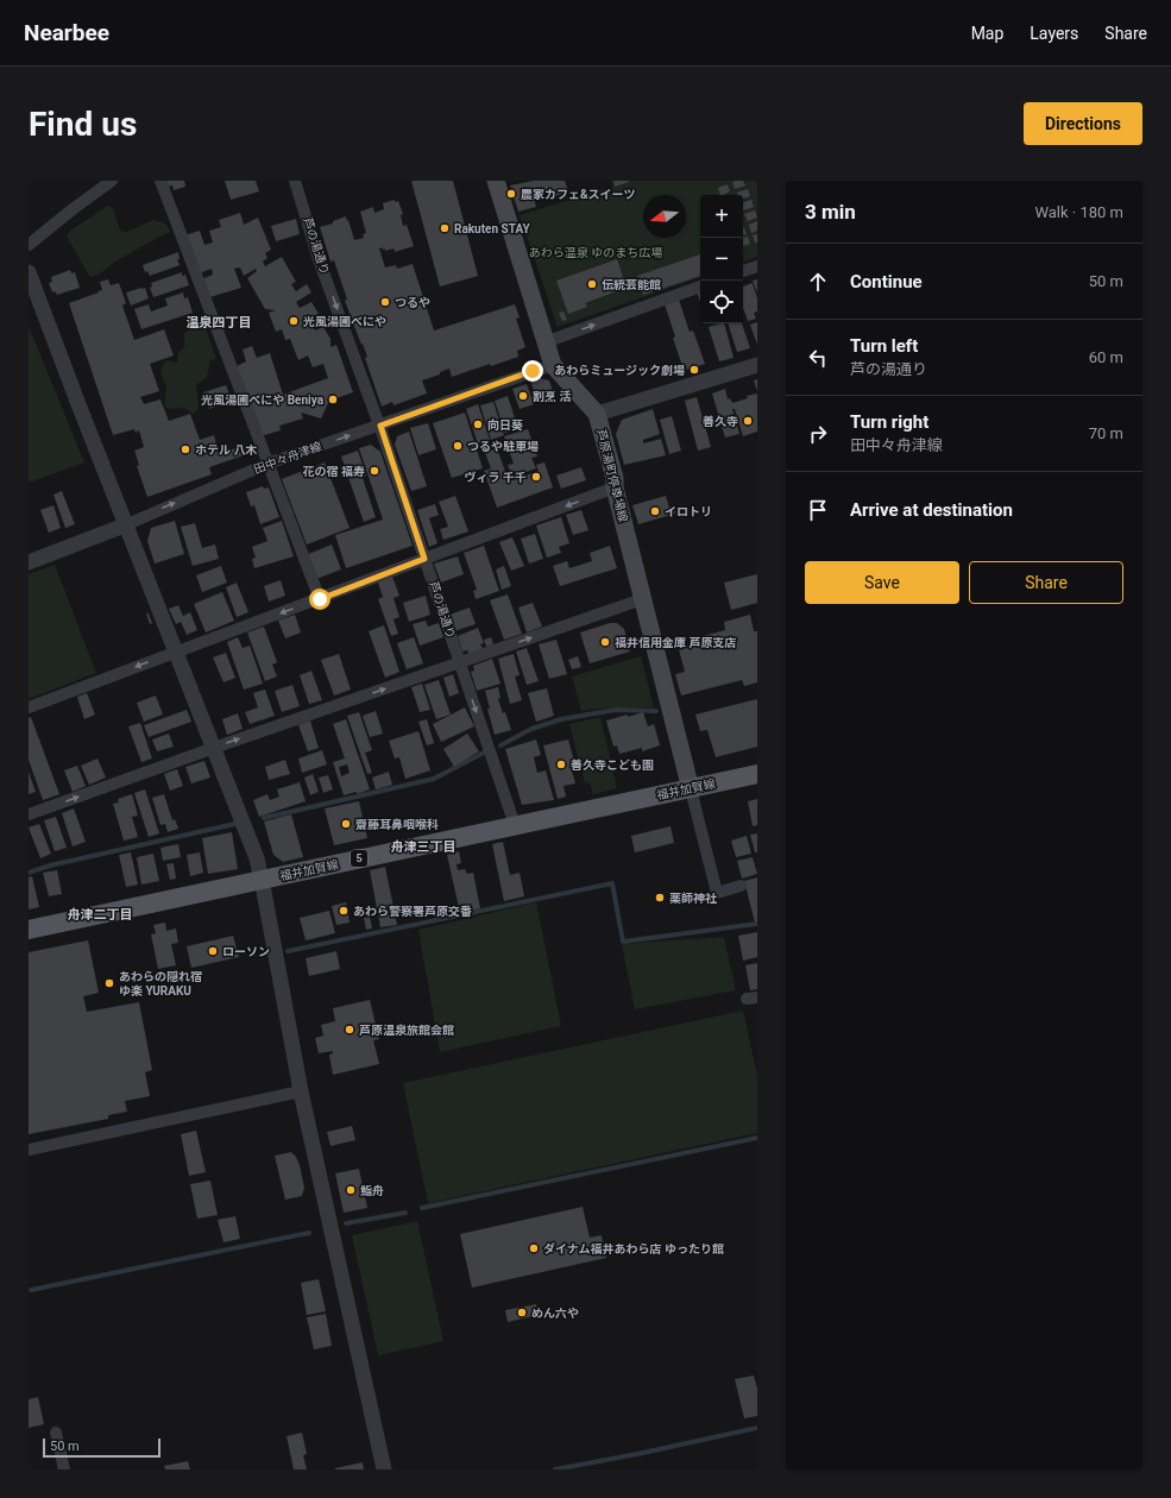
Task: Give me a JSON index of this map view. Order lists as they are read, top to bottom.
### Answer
{
  "streets": {
    "main road": ["芦原湯町停車場線", "福井加賀線", "5"],
    "street": ["芦の湯通り", "田中々舟津線"]
  },
  "crossings": [
    ["芦の湯通り", "田中々舟津線"],
    ["芦の湯通り", "福井加賀線"],
    ["田中々舟津線", "芦原湯町停車場線"],
    ["芦原湯町停車場線", "福井加賀線"]
  ],
  "one_way": ["芦の湯通り", "田中々舟津線"],
  "districts": ["温泉四丁目", "舟津三丁目", "舟津二丁目"],
  "parks": ["あわら温泉 ゆのまち広場"],
  "places": [
    "農家カフェ&スイーツ",
    "Rakuten STAY",
    "伝統芸能館",
    "つるや",
    "光風湯圃べにや",
    "あわらミュージック劇場",
    "割烹 活",
    "光風湯圃べにや Beniya",
    "善久寺",
    "向日葵",
    "つるや駐車場",
    "ホテル 八木",
    "花の宿 福寿",
    "ヴィラ 千千",
    "イロトリ",
    "福井信用金庫 芦原支店",
    "善久寺こども園",
    "齋藤耳鼻咽喉科",
    "薬師神社",
    "あわら警察署芦原交番",
    "ローソン",
    "あわらの隠れ宿 ゆ楽 YURAKU",
    "芦原温泉旅館会館",
    "鮨舟",
    "ダイナム福井あわら店 ゆったり館",
    "めん六や"
  ],
  "scale_bar": "50 m",
  "north": "left",
  "page": {
    "header": "Nearbee",
    "nav": ["Map", "Layers", "Share"],
    "buttons": [
      "Directions",
      ["Save", "Share"]
    ],
    "title": "Find us",
    "heading": ["3 min", "Walk · 180 m"],
    "map_buttons": ["+", "−"],
    "list": [
      ["Continue", "50 m"],
      ["Turn left", "芦の湯通り", "60 m"],
      ["Turn right", "田中々舟津線", "70 m"],
      "Arrive at destination"
    ],
    "scale": "50 m"
  }
}
